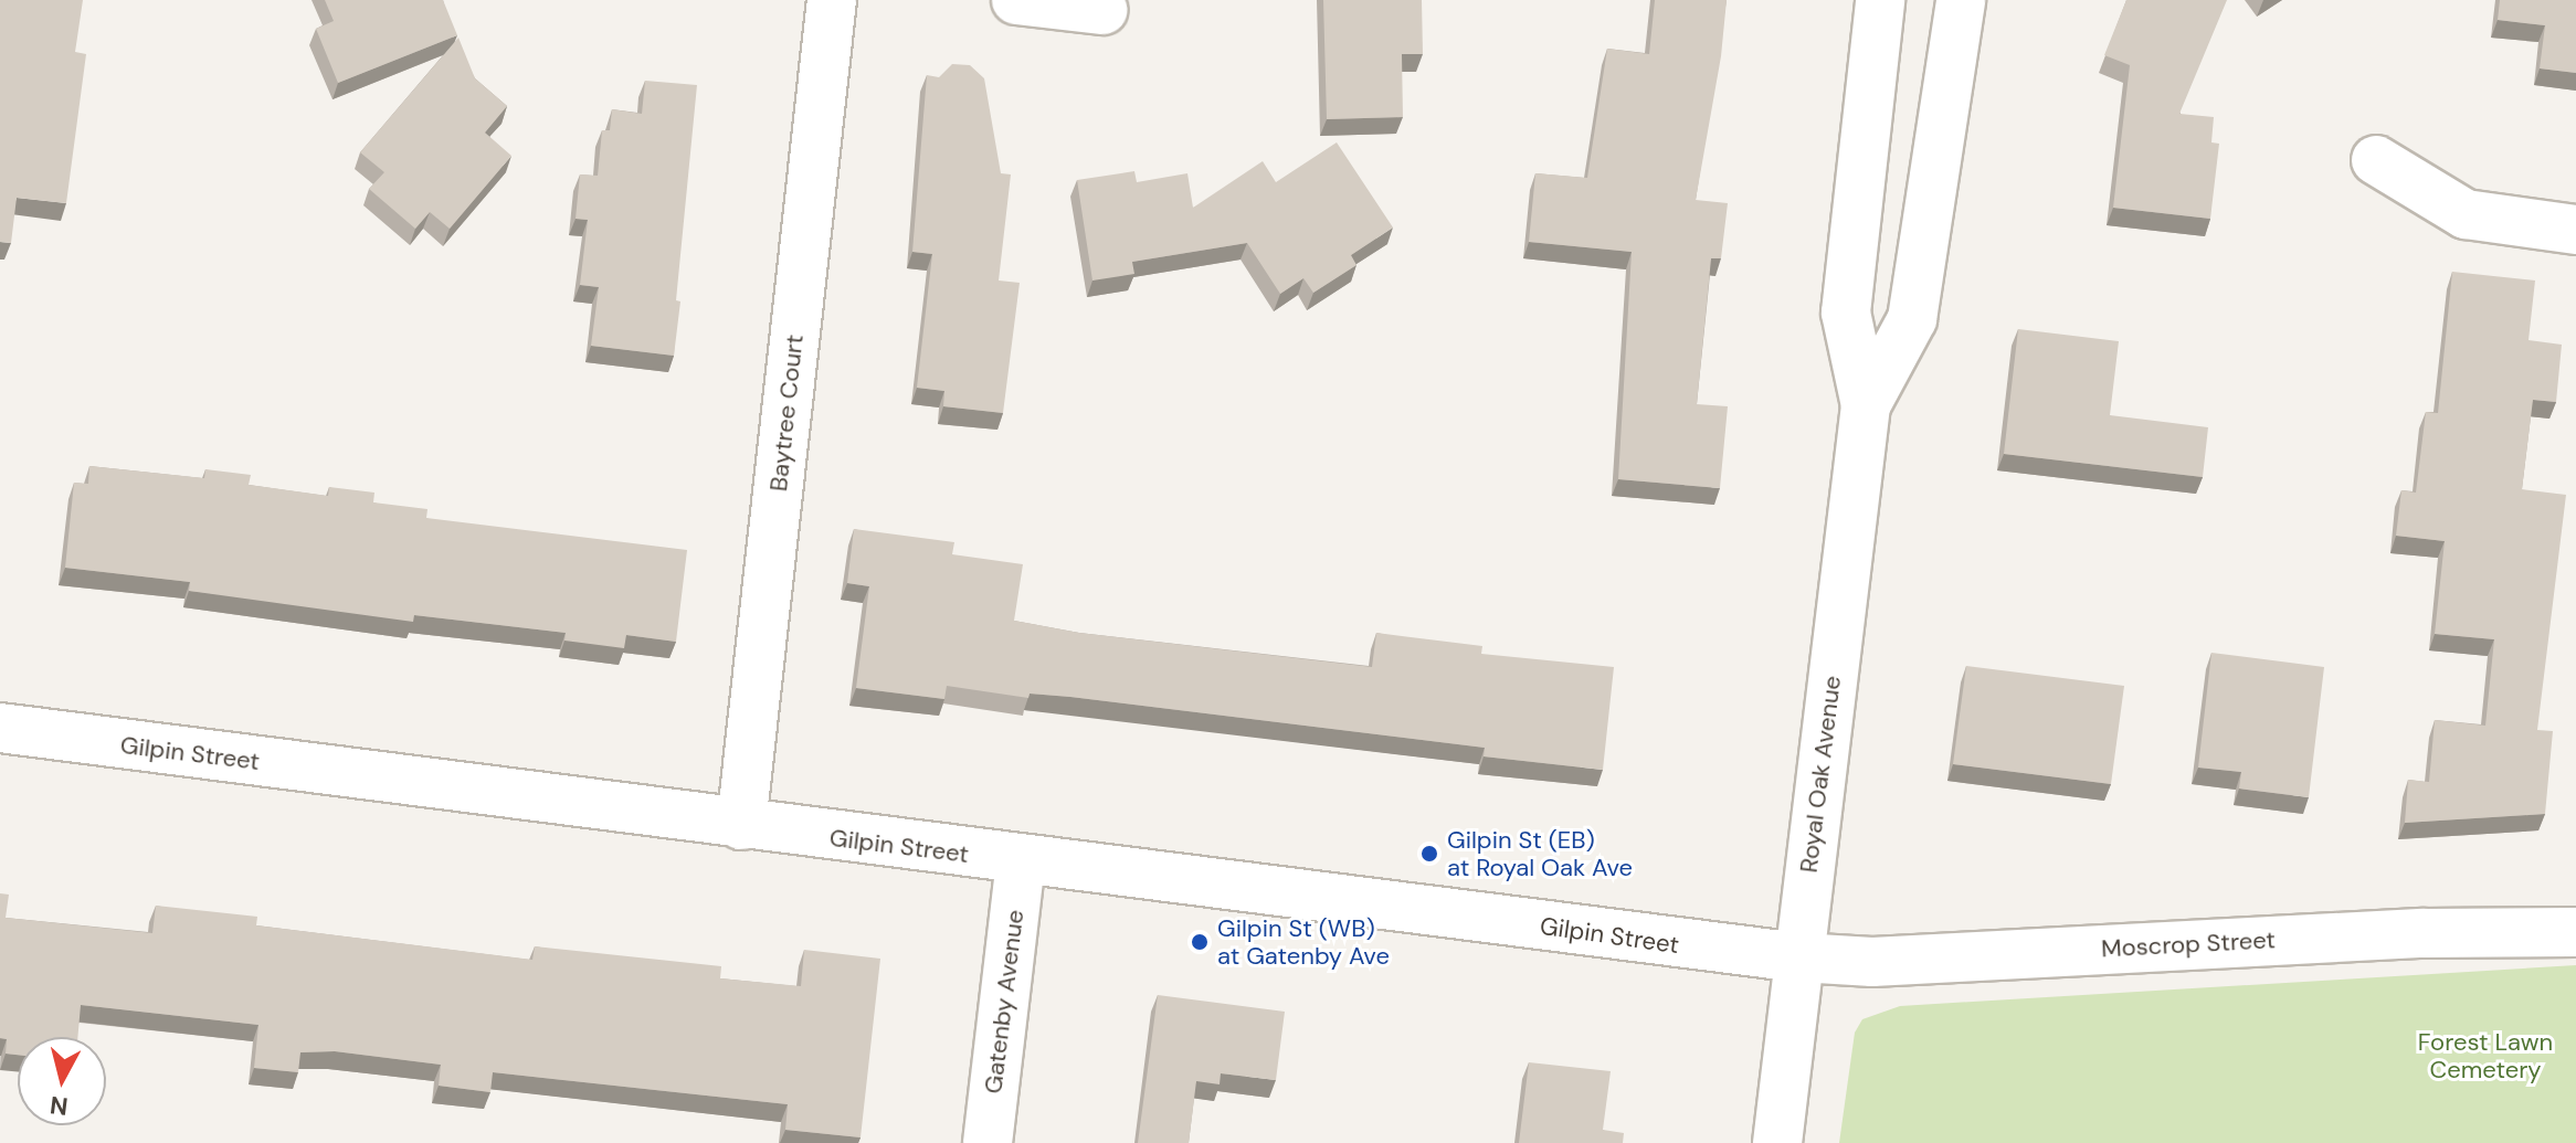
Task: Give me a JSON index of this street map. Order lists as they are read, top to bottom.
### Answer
{
  "streets": {
    "street": [
      "Baytree Court",
      "Gilpin Street",
      "Royal Oak Avenue",
      "Moscrop Street",
      "Gatenby Avenue"
    ]
  },
  "crossings": [
    ["Baytree Court", "Gilpin Street"],
    ["Gilpin Street", "Royal Oak Avenue"],
    ["Gilpin Street", "Moscrop Street"],
    ["Gilpin Street", "Gatenby Avenue"],
    ["Royal Oak Avenue", "Moscrop Street"]
  ],
  "parks": ["Forest Lawn Cemetery"],
  "places": ["Gilpin St (EB) at Royal Oak Ave", "Gilpin St (WB) at Gatenby Ave"],
  "north": "bottom"
}
